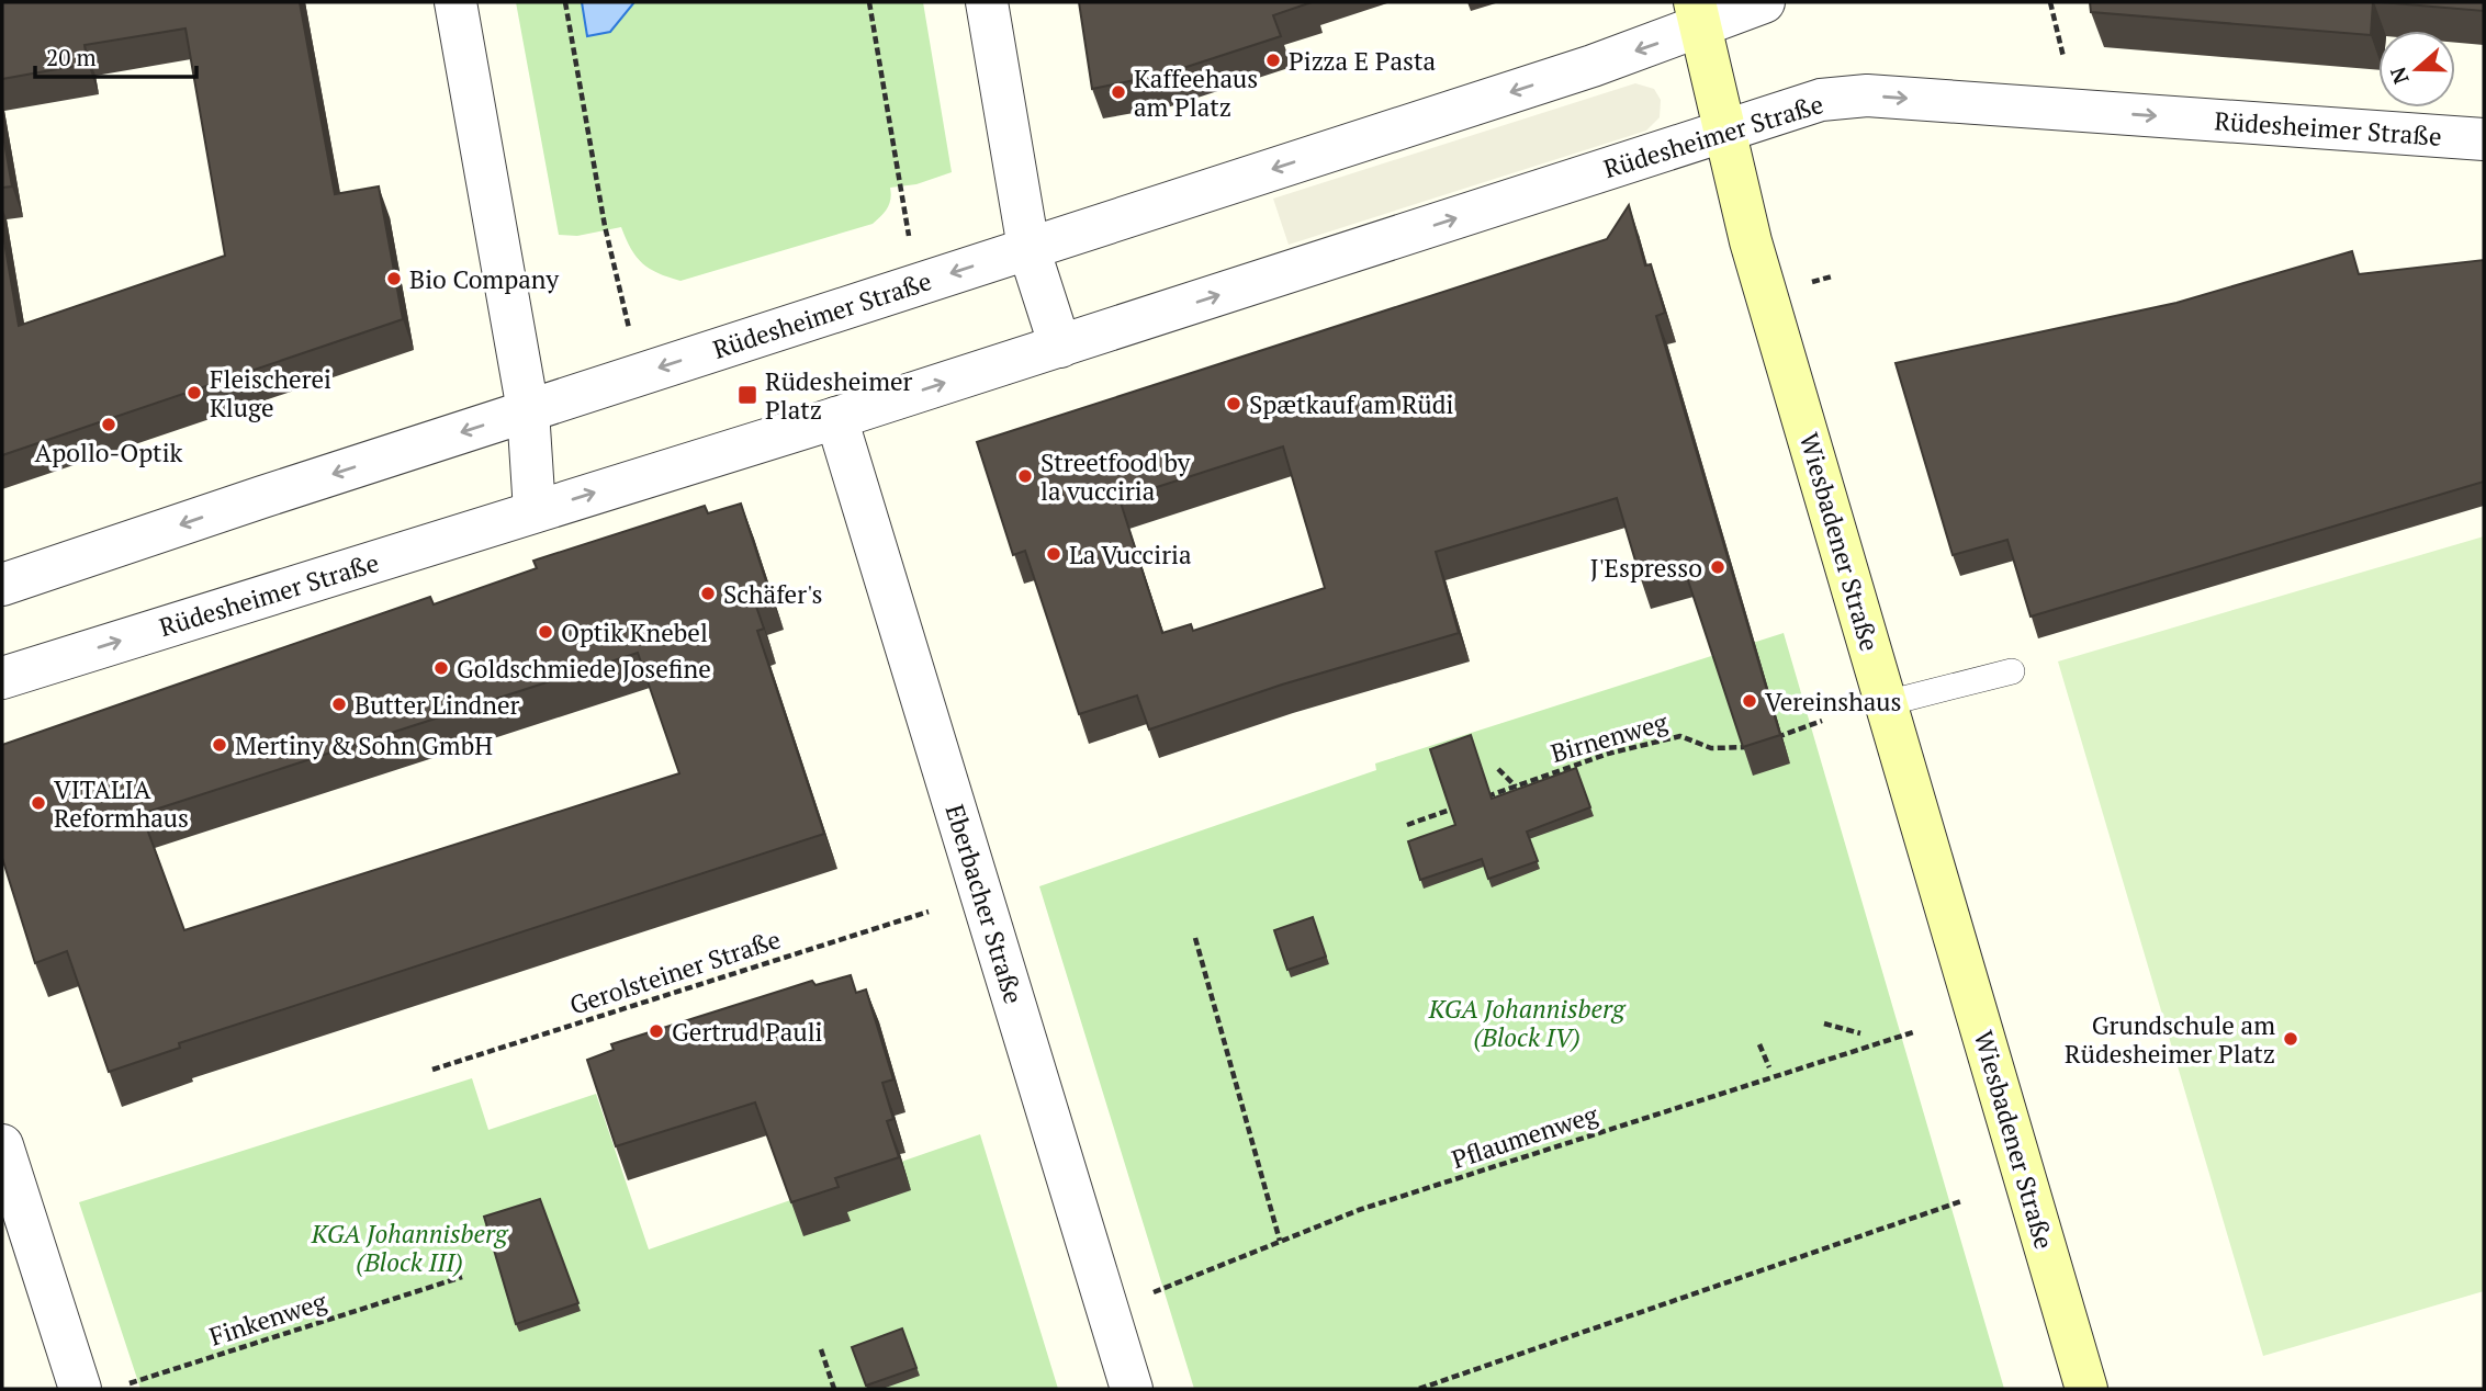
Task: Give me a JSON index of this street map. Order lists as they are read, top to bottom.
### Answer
{
  "streets": {
    "street": ["Rüdesheimer Straße", "Wiesbadener Straße", "Eberbacher Straße"],
    "path": [
      "Birnenweg",
      "Gerolsteiner Straße",
      "Pflaumenweg",
      "Finkenweg"
    ]
  },
  "crossings": [
    ["Rüdesheimer Straße", "Wiesbadener Straße"],
    ["Rüdesheimer Straße", "Eberbacher Straße"]
  ],
  "parks": ["KGA Johannisberg (Block IV)", "KGA Johannisberg (Block III)"],
  "places": {
    "other": [
      "Pizza E Pasta",
      "Kaffeehaus am Platz",
      "Bio Company",
      "Fleischerei Kluge",
      "Spætkauf am Rüdi",
      "Apollo-Optik",
      "Streetfood by la vucciria",
      "La Vucciria",
      "J'Espresso",
      "Schäfer's",
      "Optik Knebel",
      "Goldschmiede Josefine",
      "Vereinshaus",
      "Butter Lindner",
      "Mertiny & Sohn GmbH",
      "VITALIA Reformhaus",
      "Gertrud Pauli",
      "Grundschule am Rüdesheimer Platz"
    ],
    "transit": ["Rüdesheimer Platz"]
  },
  "scale_bar": "20 m",
  "north": "left"
}
